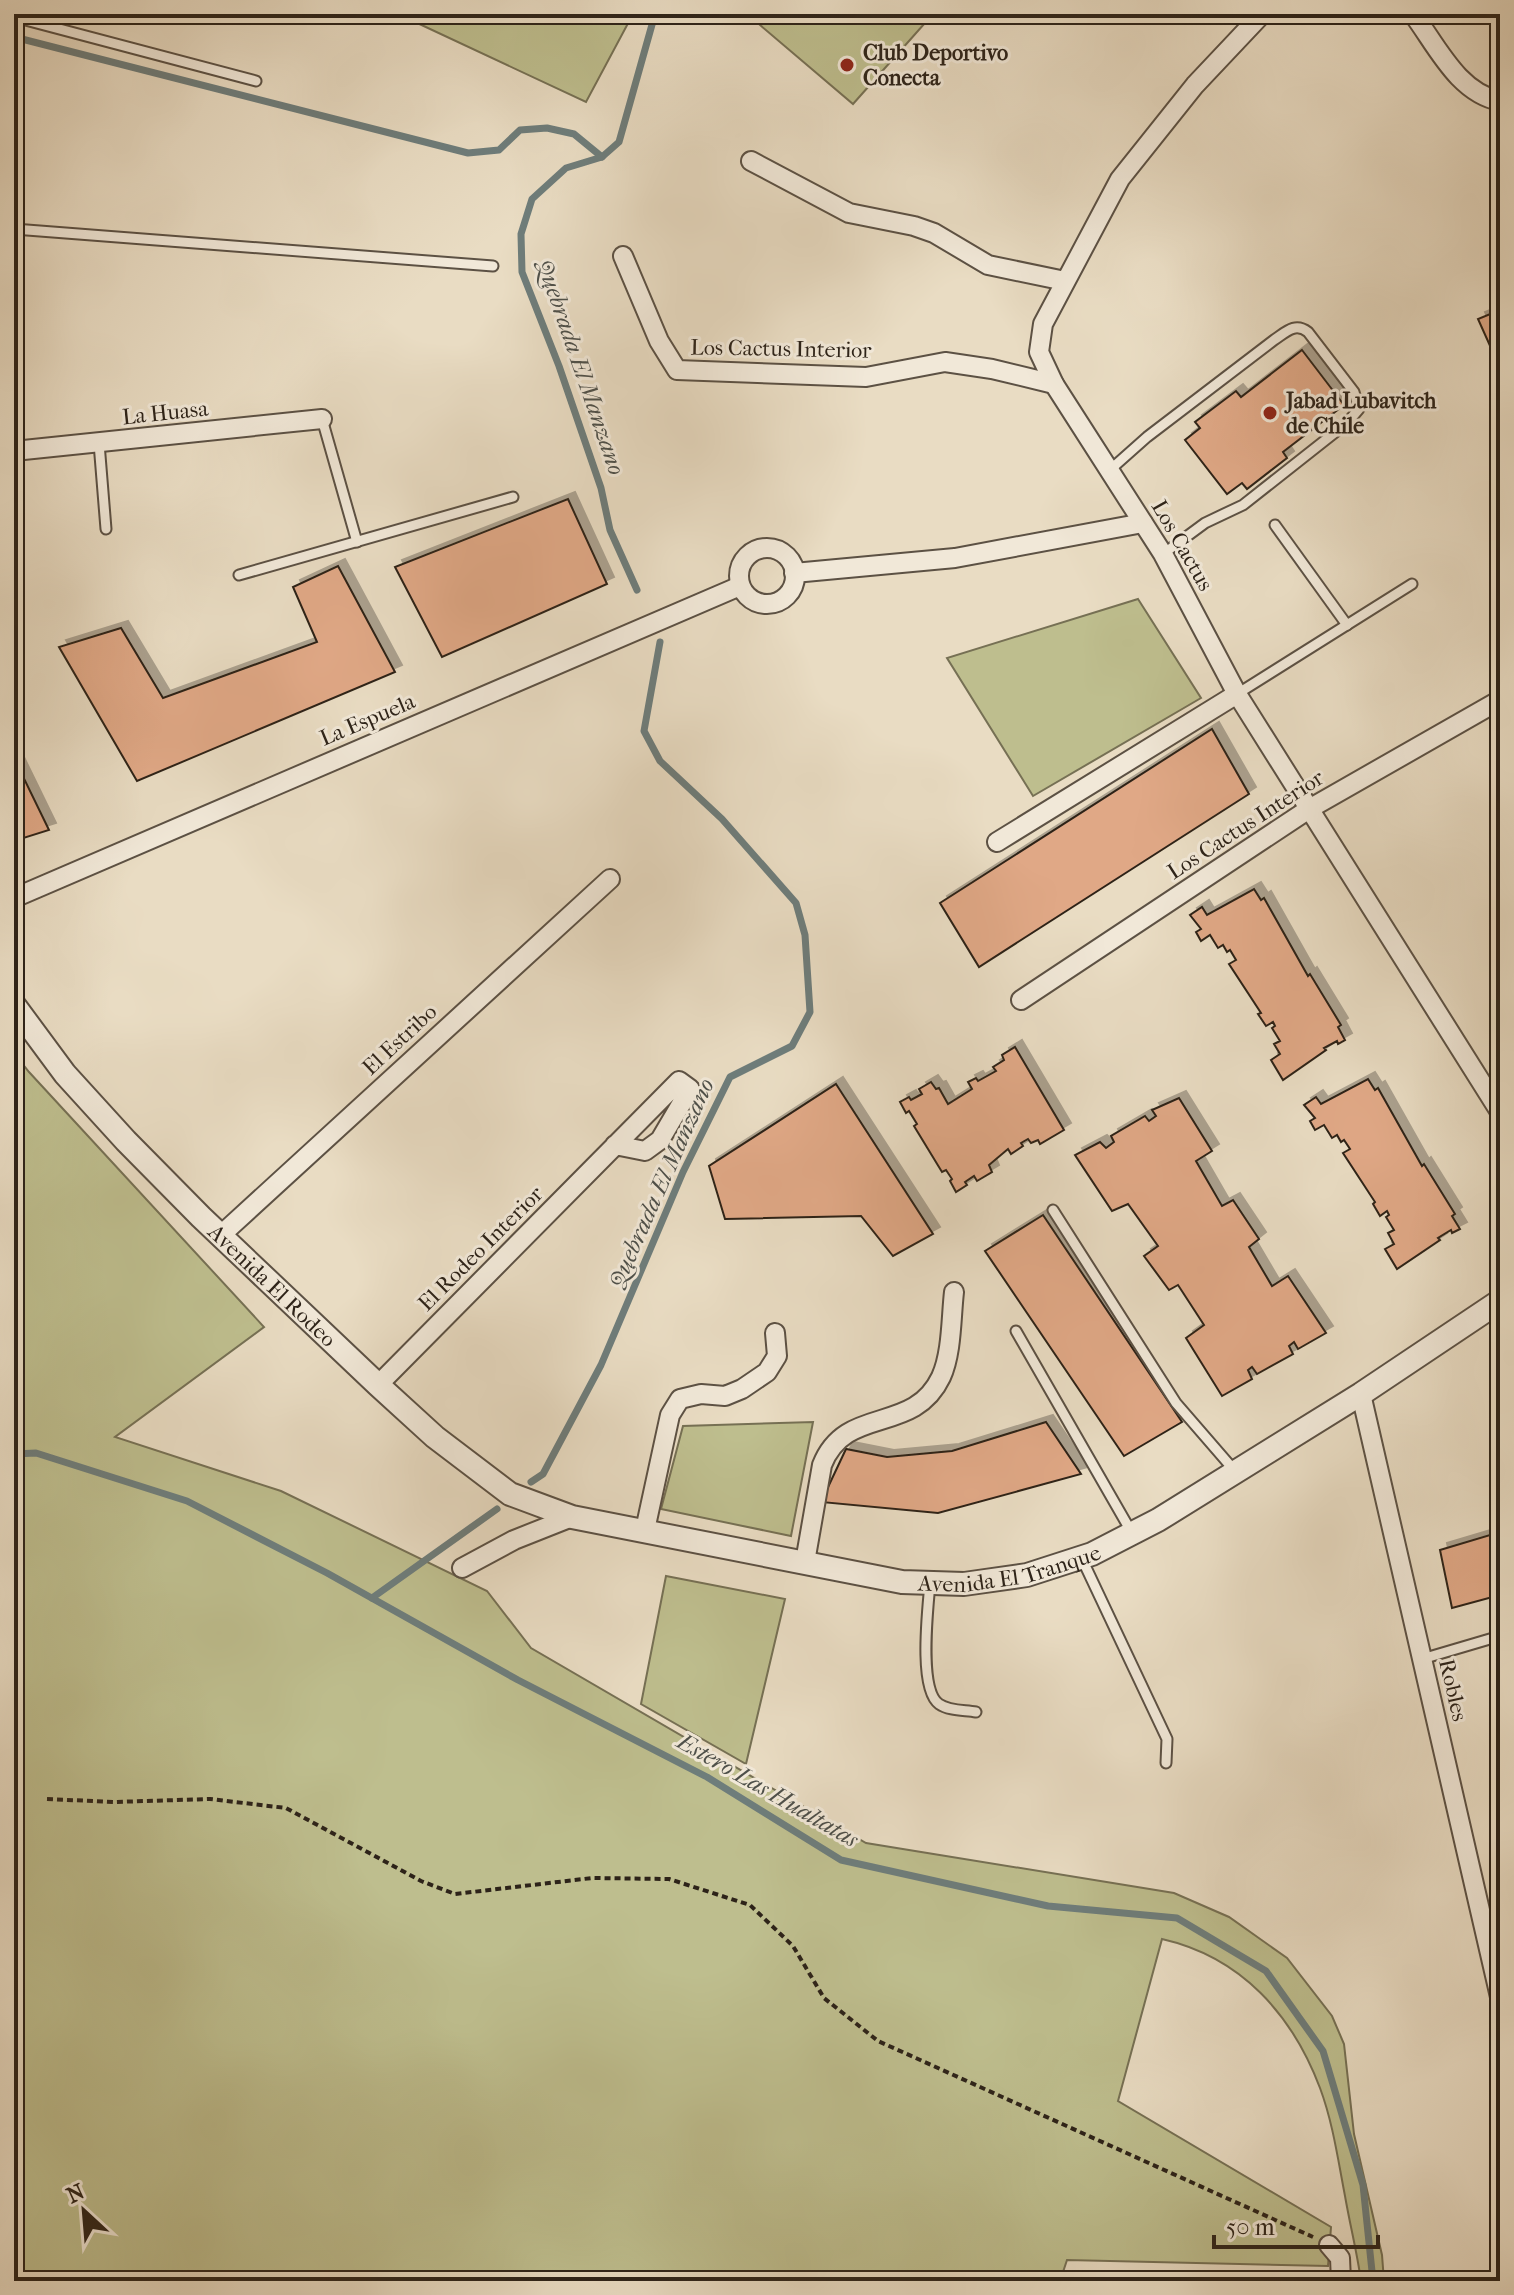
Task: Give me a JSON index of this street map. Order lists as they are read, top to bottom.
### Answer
{
  "streets": {
    "street": [
      "Los Cactus Interior",
      "La Huasa",
      "Los Cactus",
      "La Espuela",
      "El Estribo",
      "El Rodeo Interior",
      "Avenida El Rodeo",
      "Avenida El Tranque",
      "Robles"
    ]
  },
  "crossings": [
    ["Los Cactus Interior", "Los Cactus"],
    ["El Estribo", "Avenida El Rodeo"],
    ["El Rodeo Interior", "Avenida El Rodeo"],
    ["Avenida El Rodeo", "Avenida El Tranque"],
    ["Avenida El Tranque", "Robles"]
  ],
  "water": ["Quebrada El Manzano", "Estero Las Hualtatas"],
  "places": ["Club Deportivo Conecta", "Jabad Lubavitch de Chile"],
  "scale_bar": "50 m",
  "north": "top left"
}
